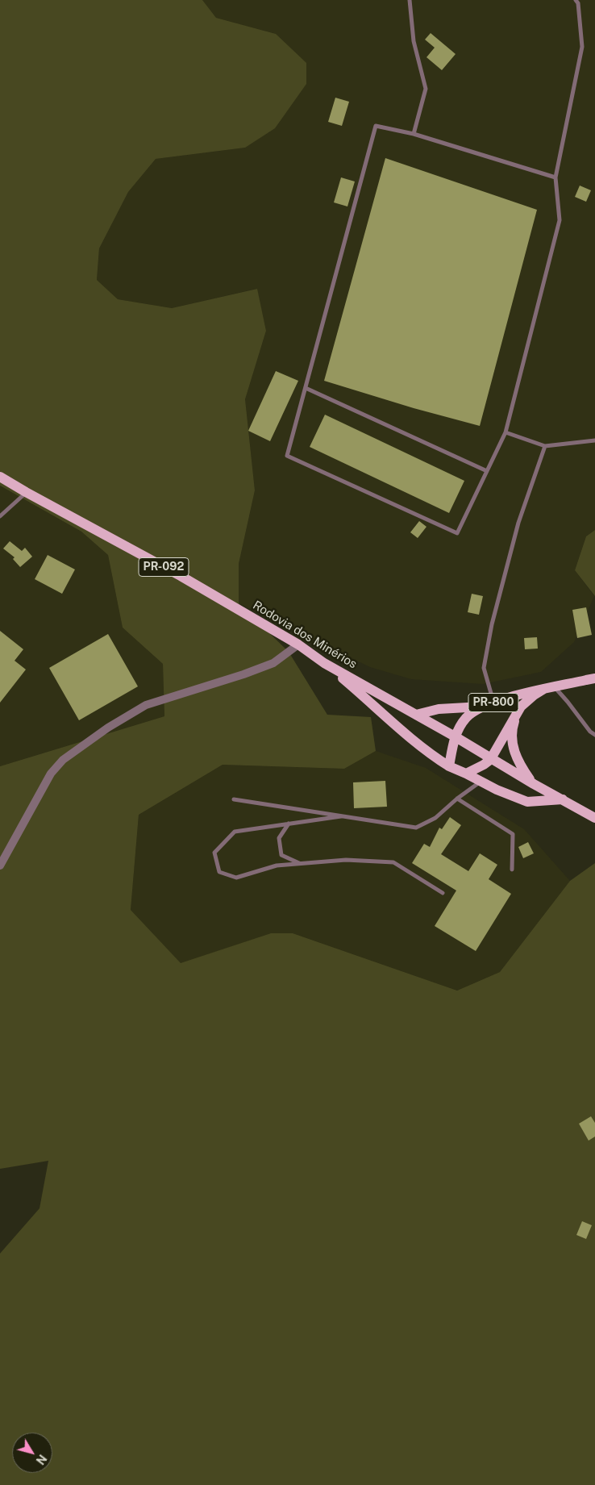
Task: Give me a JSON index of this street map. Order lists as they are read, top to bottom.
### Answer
{
  "streets": {
    "main road": ["PR-092", "Rodovia dos Minérios", "PR-800"]
  },
  "crossings": [
    ["Rodovia dos Minérios", "PR-800"]
  ],
  "north": "bottom right"
}
